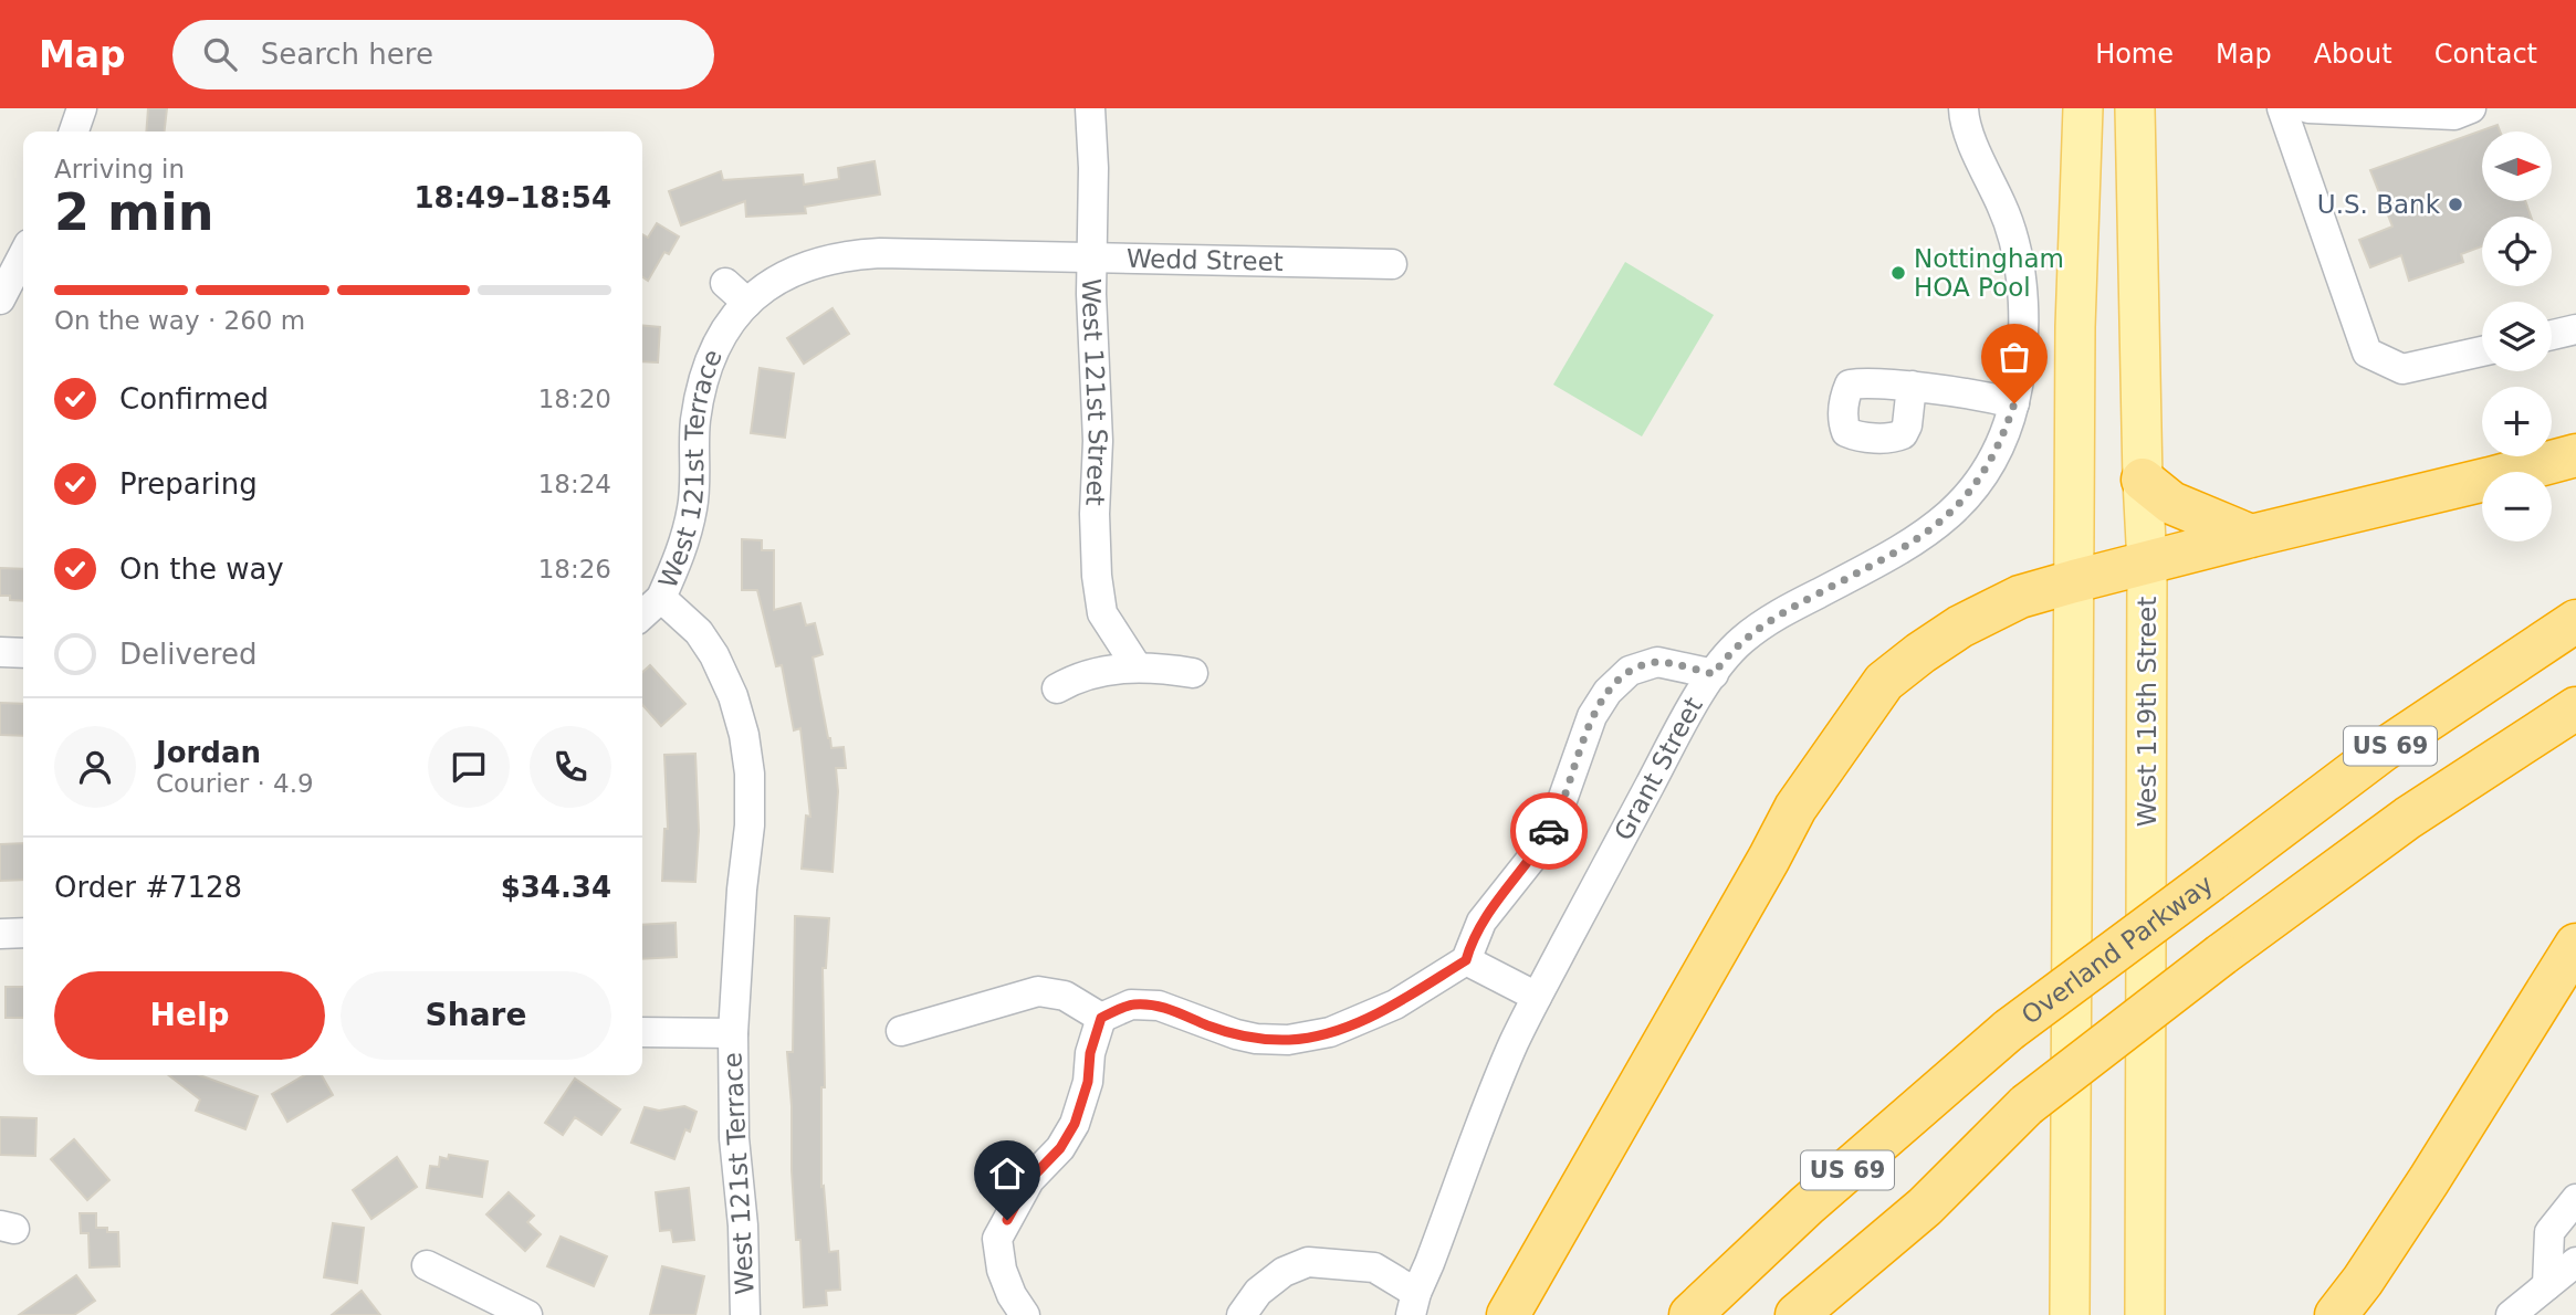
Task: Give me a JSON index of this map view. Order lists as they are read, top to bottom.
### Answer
{
  "streets": {
    "highway": ["US 69", "Overland Parkway"],
    "main road": ["West 119th Street"],
    "street": [
      "Wedd Street",
      "West 121st Street",
      "West 121st Terrace",
      "Grant Street"
    ]
  },
  "crossings": [
    ["Wedd Street", "West 121st Street"],
    ["Wedd Street", "West 121st Terrace"]
  ],
  "places": ["U.S. Bank", "Nottingham HOA Pool"],
  "north": "right",
  "page": {
    "header": "Map",
    "search": "Search here",
    "nav": [
      "Home",
      "Map",
      "About",
      "Contact"
    ],
    "map_buttons": ["+", "−"],
    "heading": ["2 min", "Arriving in", "18:49–18:54"],
    "panel": [
      "Jordan",
      "Courier · 4.9",
      "Order #7128",
      "$34.34"
    ],
    "bar": "On the way · 260 m",
    "list": [
      ["Confirmed", "18:20"],
      ["Preparing", "18:24"],
      ["On the way", "18:26"],
      "Delivered"
    ],
    "buttons": ["Help", "Share"]
  }
}
